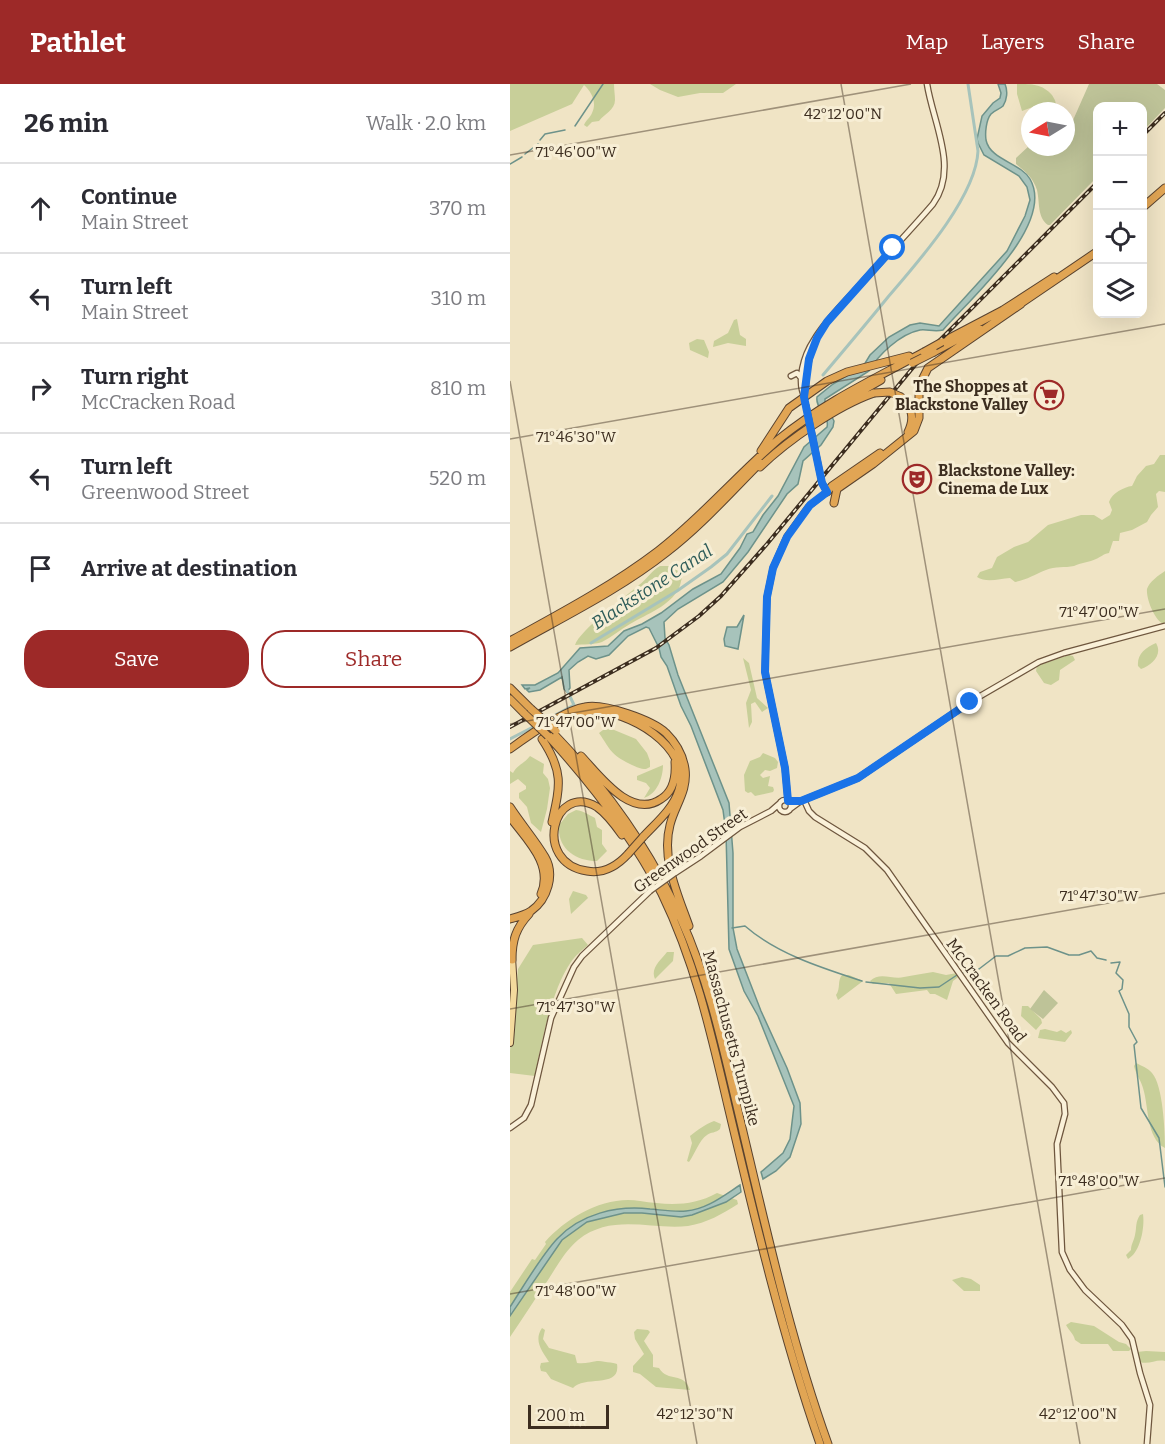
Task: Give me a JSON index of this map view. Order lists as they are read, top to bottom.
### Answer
{
  "streets": {
    "highway": ["Massachusetts Turnpike"],
    "street": ["Greenwood Street", "McCracken Road"]
  },
  "water": ["Blackstone Canal"],
  "places": {
    "supermarket": ["The Shoppes at Blackstone Valley"],
    "theatre": ["Blackstone Valley: Cinema de Lux"]
  },
  "scale_bar": "200 m",
  "north": "left",
  "page": {
    "header": "Pathlet",
    "nav": ["Map", "Layers", "Share"],
    "heading": ["26 min", "Walk · 2.0 km"],
    "map_buttons": ["+", "−"],
    "list": [
      ["Continue", "Main Street", "370 m"],
      ["Turn left", "Main Street", "310 m"],
      ["Turn right", "McCracken Road", "810 m"],
      ["Turn left", "Greenwood Street", "520 m"],
      "Arrive at destination"
    ],
    "buttons": ["Save", "Share"],
    "scale": "200 m"
  },
  "coordinates": [
    "42°12'00\"N",
    "71°46'00\"W",
    "71°46'30\"W",
    "71°47'00\"W",
    "71°47'30\"W",
    "71°48'00\"W",
    "42°12'30\"N"
  ]
}
